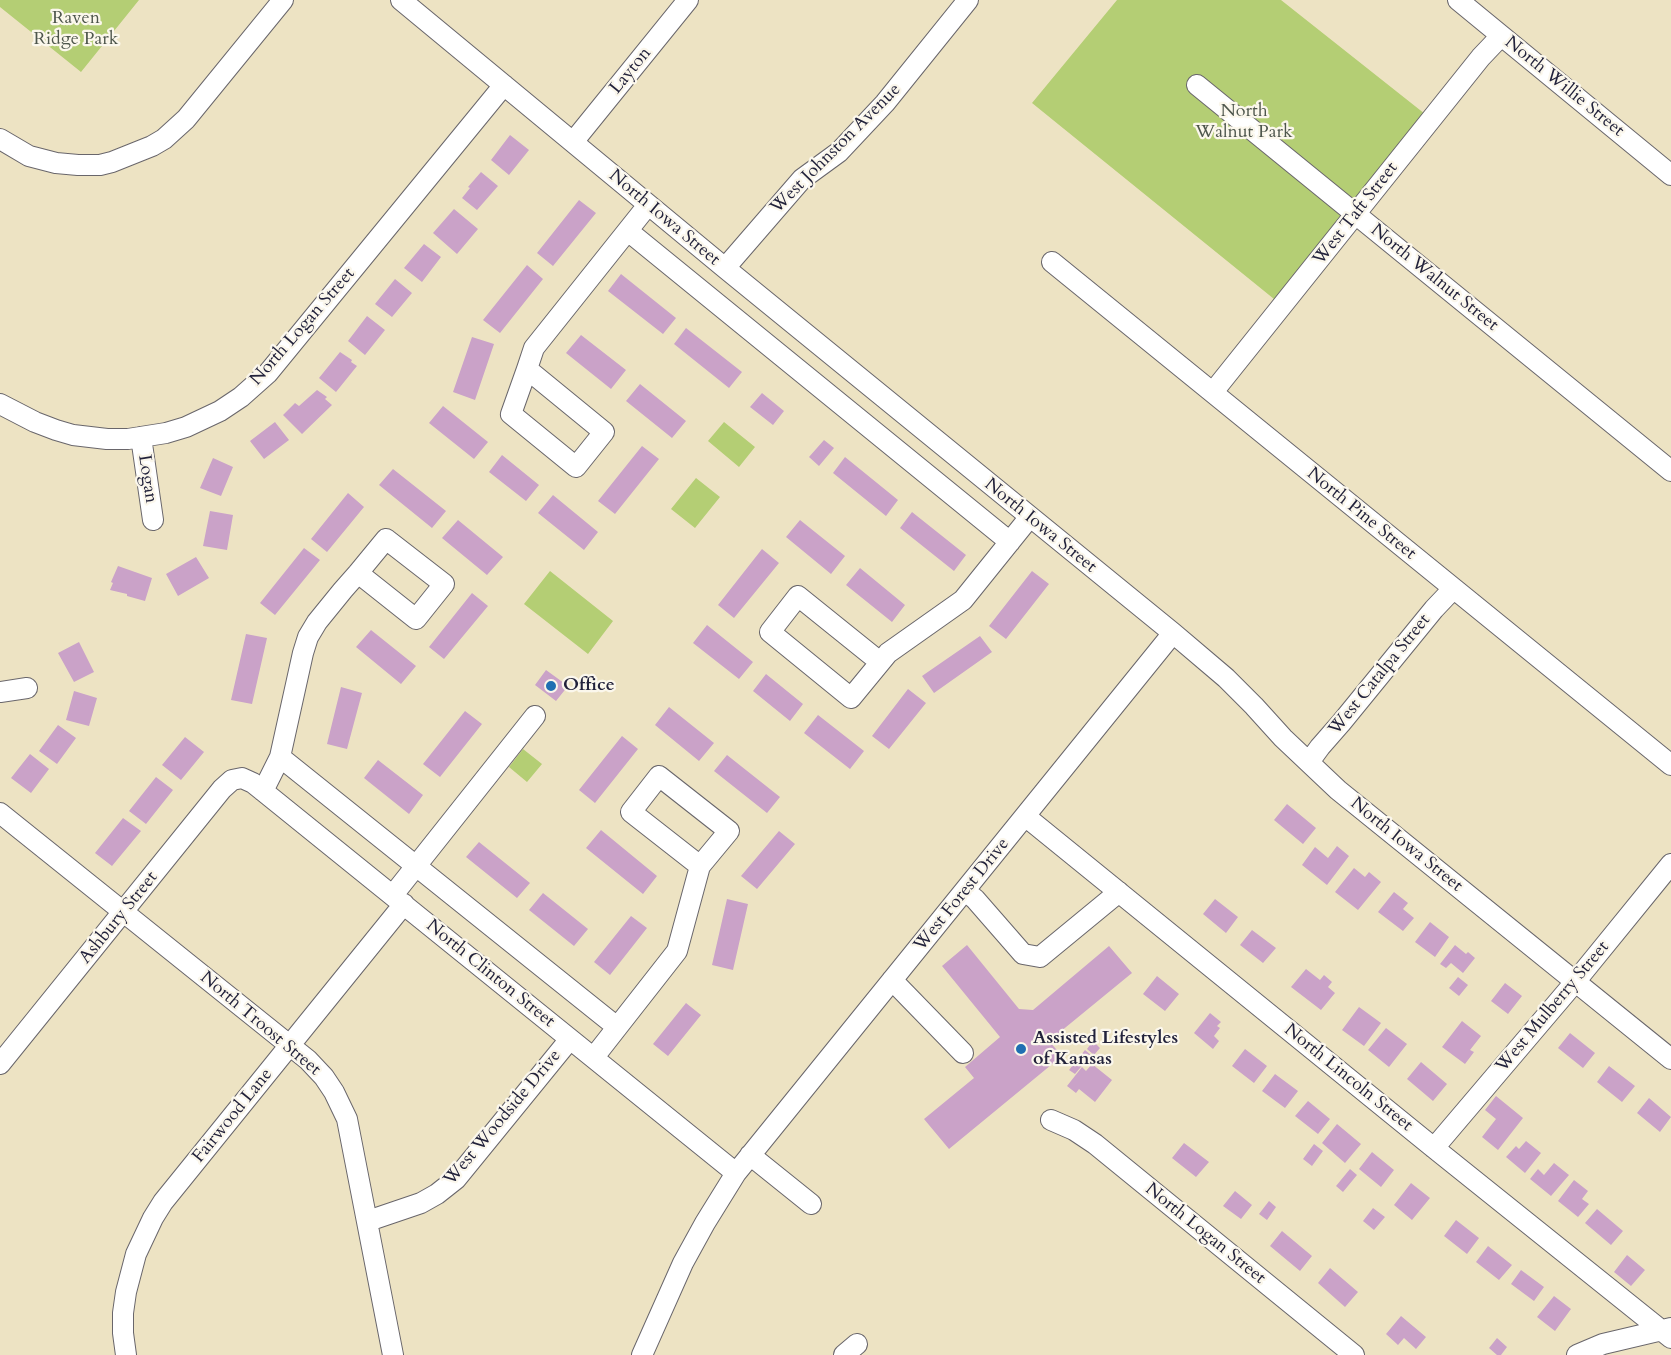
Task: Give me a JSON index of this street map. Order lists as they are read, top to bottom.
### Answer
{
  "streets": {
    "street": [
      "Layton",
      "North Willie Street",
      "West Johnston Avenue",
      "West Taft Street",
      "North Iowa Street",
      "North Walnut Street",
      "North Logan Street",
      "Logan",
      "North Pine Street",
      "West Catalpa Street",
      "West Forest Drive",
      "Ashbury Street",
      "North Clinton Street",
      "West Mulberry Street",
      "North Troost Street",
      "North Lincoln Street",
      "Fairwood Lane",
      "West Woodside Drive"
    ]
  },
  "crossings": [
    ["Layton", "North Iowa Street"],
    ["North Willie Street", "West Taft Street"],
    ["West Johnston Avenue", "North Iowa Street"],
    ["West Taft Street", "North Walnut Street"],
    ["West Taft Street", "North Pine Street"],
    ["North Iowa Street", "North Logan Street"],
    ["North Iowa Street", "West Catalpa Street"],
    ["North Iowa Street", "West Forest Drive"],
    ["North Iowa Street", "West Mulberry Street"],
    ["North Logan Street", "Logan"],
    ["North Pine Street", "West Catalpa Street"],
    ["West Forest Drive", "North Clinton Street"],
    ["West Forest Drive", "North Lincoln Street"],
    ["Ashbury Street", "North Clinton Street"],
    ["Ashbury Street", "North Troost Street"],
    ["North Clinton Street", "Fairwood Lane"],
    ["North Clinton Street", "West Woodside Drive"],
    ["West Mulberry Street", "North Lincoln Street"],
    ["North Troost Street", "Fairwood Lane"],
    ["North Troost Street", "West Woodside Drive"]
  ],
  "parks": ["Raven Ridge Park", "North Walnut Park"],
  "places": ["Office", "Assisted Lifestyles of Kansas"]
}
